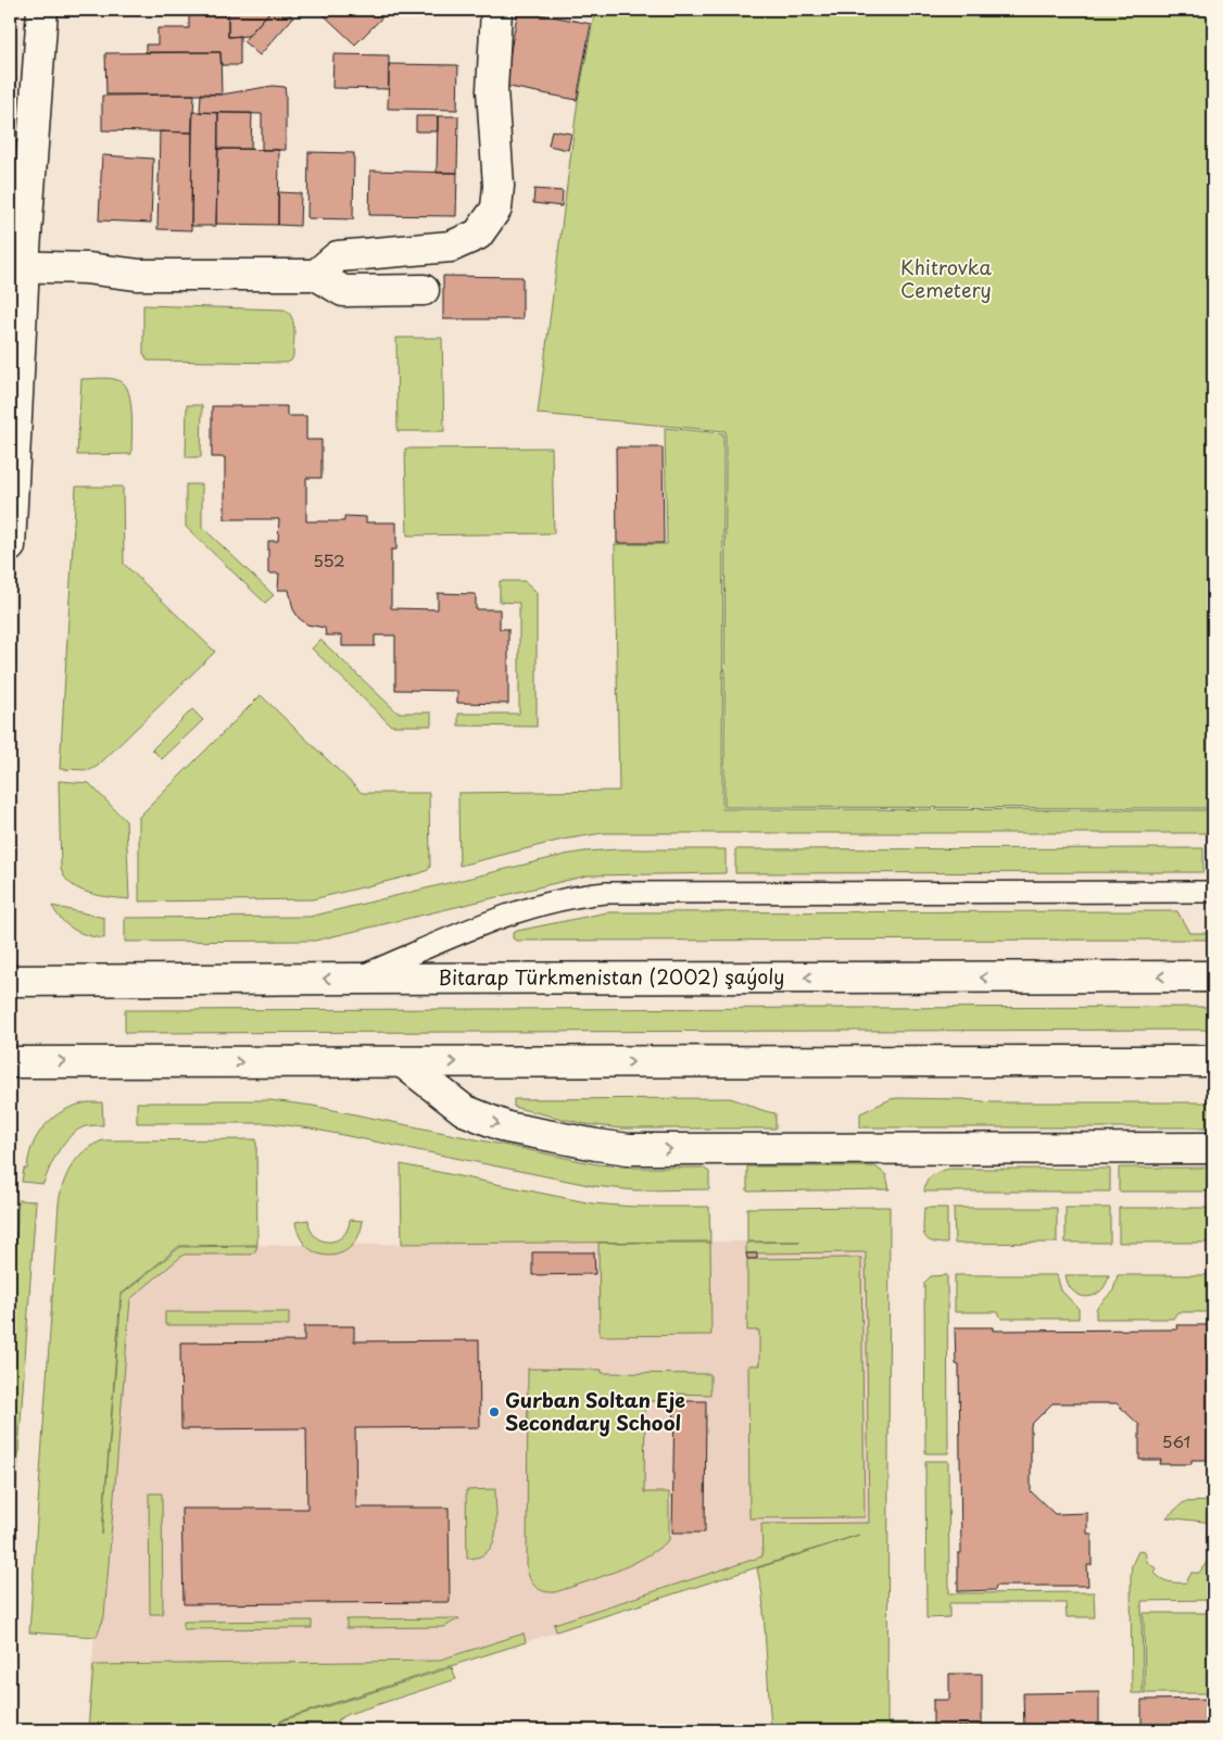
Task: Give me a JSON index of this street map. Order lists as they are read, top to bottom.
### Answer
{
  "streets": {
    "main road": ["Bitarap Türkmenistan (2002) şaýoly"]
  },
  "parks": ["Khitrovka Cemetery"],
  "places": ["Gurban Soltan Eje Secondary School"],
  "house_numbers": ["552", "561"]
}
